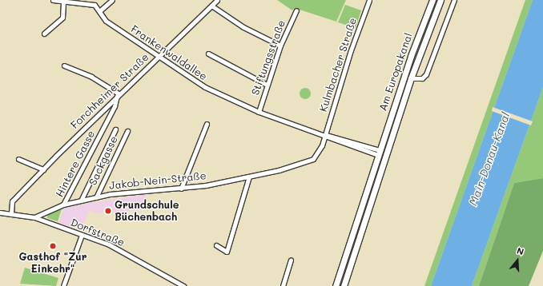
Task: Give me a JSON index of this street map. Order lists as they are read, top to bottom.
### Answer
{
  "streets": {
    "main road": ["Am Europakanal"],
    "street": [
      "Frankenwaldallee",
      "Stiftungsstraße",
      "Kulmbacher Straße",
      "Forchheimer Straße",
      "Sackgasse",
      "Hintere Gasse",
      "Jakob-Nein-Straße",
      "Dorfstraße"
    ]
  },
  "crossings": [
    ["Frankenwaldallee", "Stiftungsstraße"],
    ["Frankenwaldallee", "Kulmbacher Straße"],
    ["Frankenwaldallee", "Am Europakanal"],
    ["Frankenwaldallee", "Forchheimer Straße"],
    ["Frankenwaldallee", "Jakob-Nein-Straße"],
    ["Kulmbacher Straße", "Jakob-Nein-Straße"],
    ["Forchheimer Straße", "Hintere Gasse"],
    ["Forchheimer Straße", "Dorfstraße"],
    ["Sackgasse", "Jakob-Nein-Straße"],
    ["Hintere Gasse", "Jakob-Nein-Straße"],
    ["Jakob-Nein-Straße", "Dorfstraße"]
  ],
  "water": ["Main-Donau-Kanal"],
  "places": ["Grundschule Büchenbach", "Gasthof \"Zur Einkehr\""],
  "north": "top"
}
